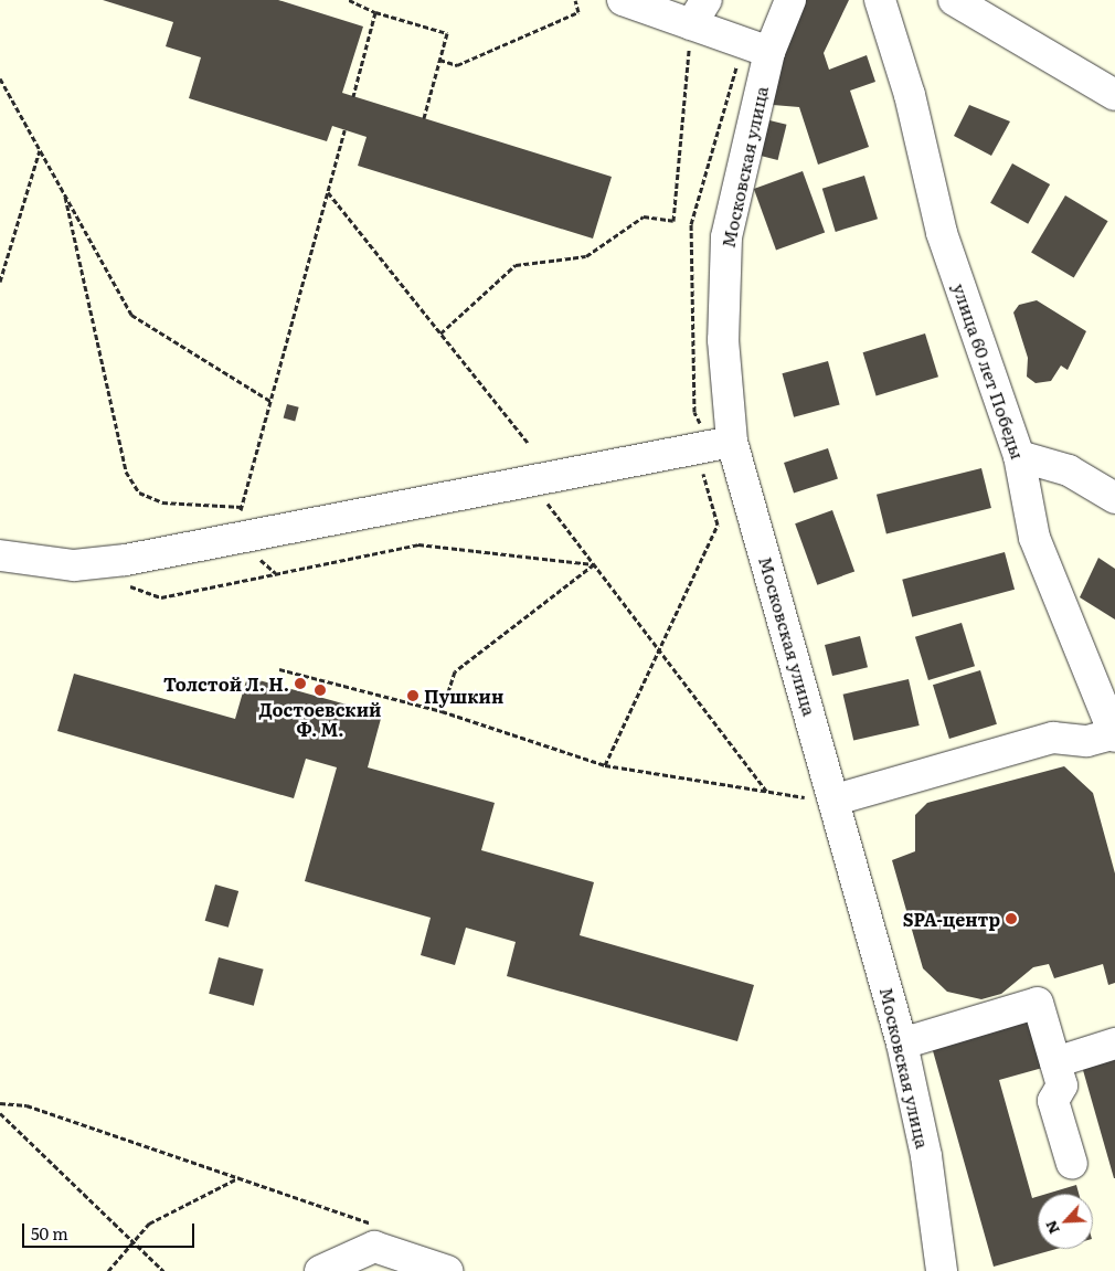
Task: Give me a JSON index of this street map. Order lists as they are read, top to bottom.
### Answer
{
  "streets": {
    "street": ["Московская улица", "улица 60 лет Победы"]
  },
  "places": [
    "Толстой Л. Н.",
    "Достоевский Ф. М.",
    "Пушкин",
    "SPA-центр"
  ],
  "scale_bar": "50 m",
  "north": "bottom left"
}
